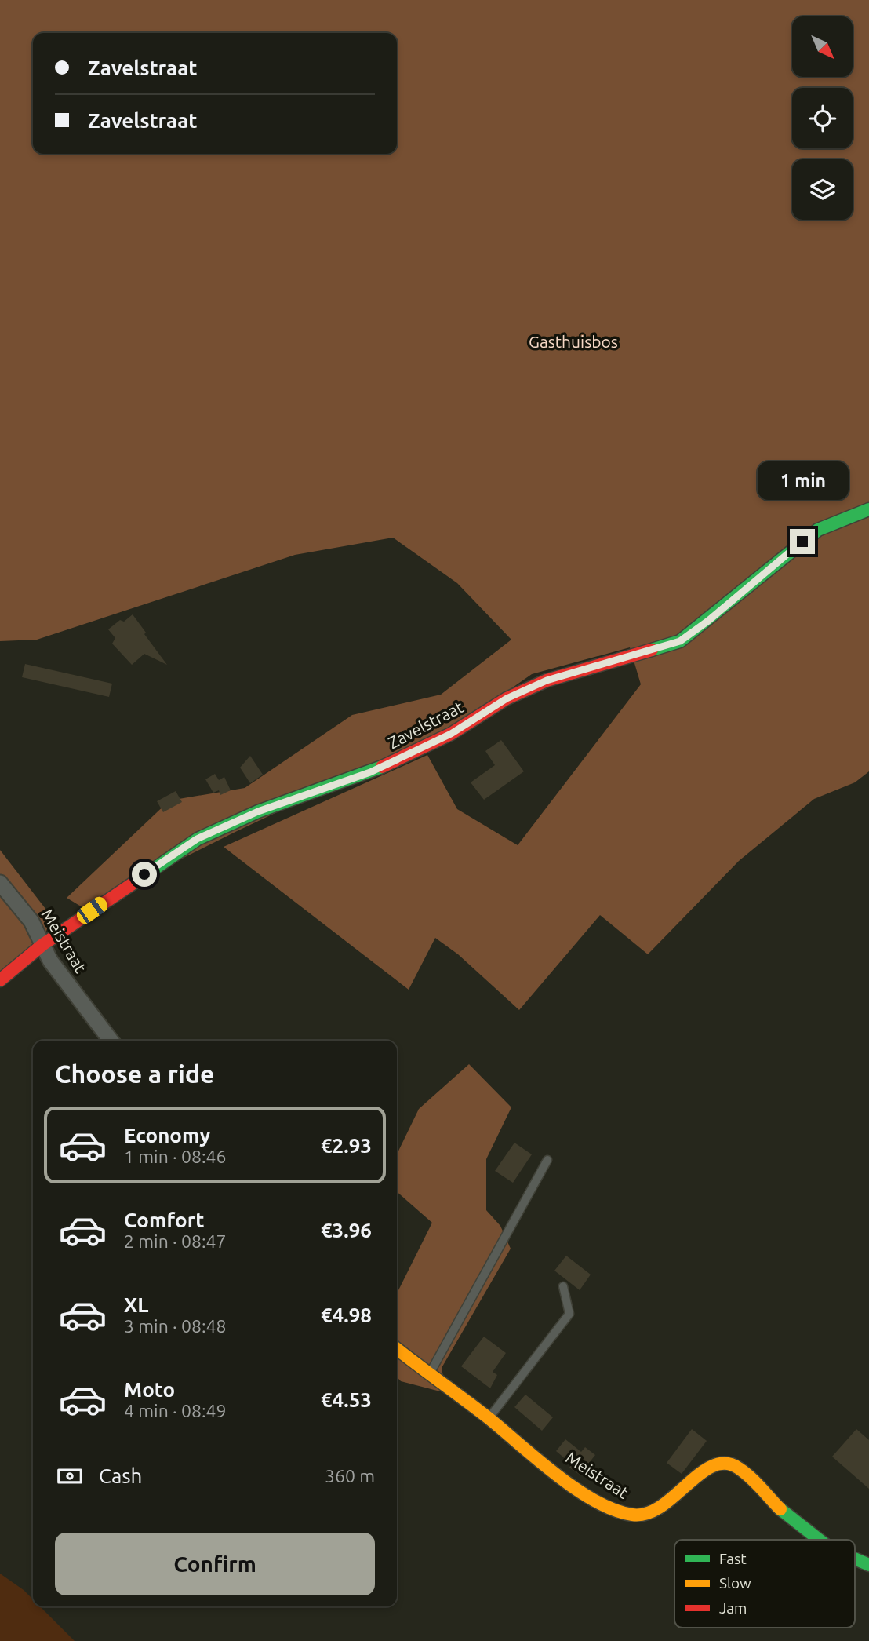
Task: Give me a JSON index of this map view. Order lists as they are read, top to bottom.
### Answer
{
  "streets": {
    "street": ["Zavelstraat", "Meistraat"]
  },
  "crossings": [
    ["Zavelstraat", "Meistraat"]
  ],
  "parks": ["Gasthuisbos"],
  "legend": ["Fast", "Slow", "Jam"],
  "north": "bottom right",
  "page": {
    "banner": ["Zavelstraat", "Zavelstraat"],
    "bubble": "1 min",
    "heading": "Choose a ride",
    "list": [
      {
        "name": "Economy",
        "note": "1 min · 08:46",
        "value": "€2.93"
      },
      {
        "name": "Comfort",
        "note": "2 min · 08:47",
        "value": "€3.96"
      },
      {
        "name": "XL",
        "note": "3 min · 08:48",
        "value": "€4.98"
      },
      {
        "name": "Moto",
        "note": "4 min · 08:49",
        "value": "€4.53"
      }
    ],
    "pay": ["Cash", "360 m"],
    "buttons": "Confirm"
  }
}
